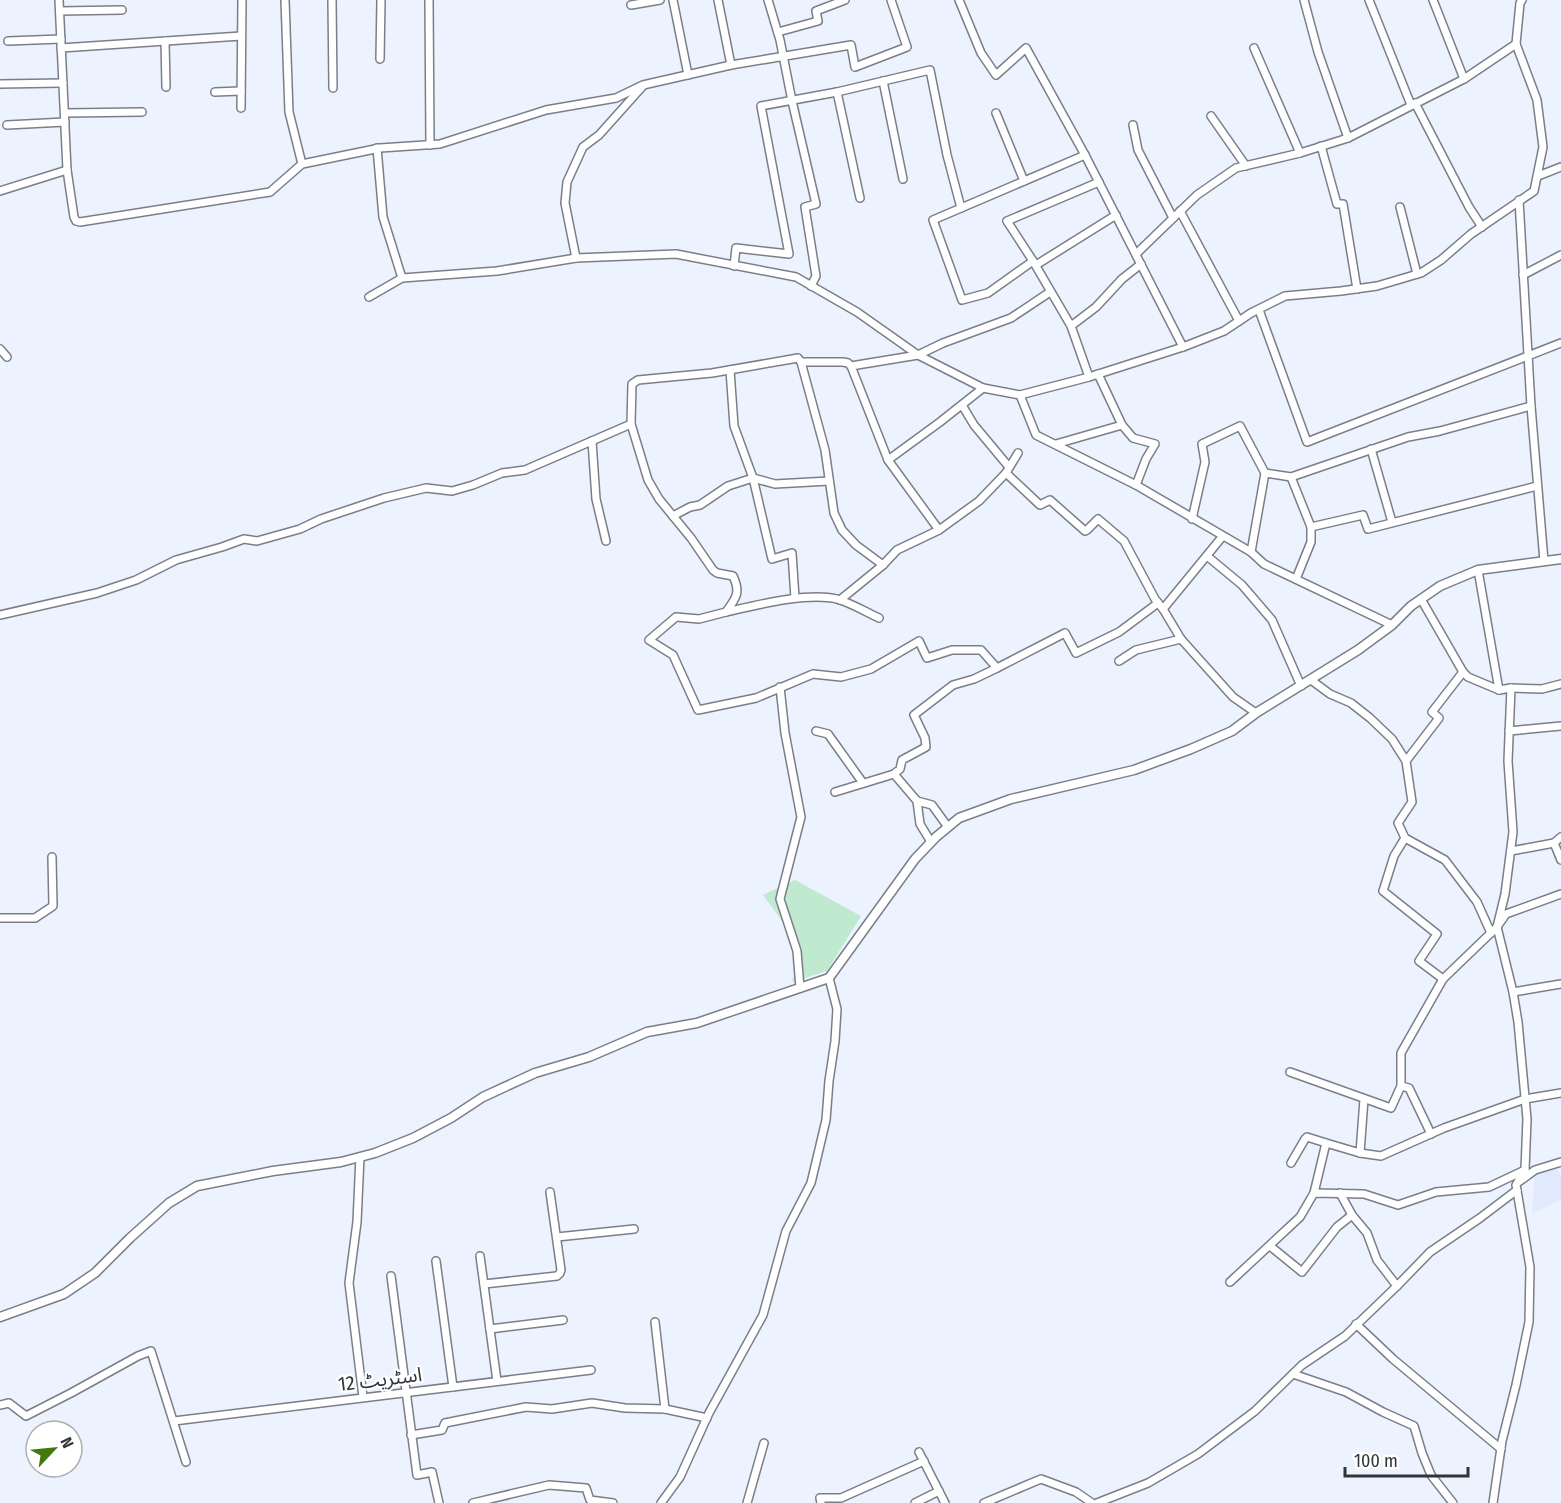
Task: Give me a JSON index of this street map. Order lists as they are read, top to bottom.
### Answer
{
  "streets": {
    "street": ["اسٹریٹ 12"]
  },
  "scale_bar": "100 m",
  "north": "top right"
}
